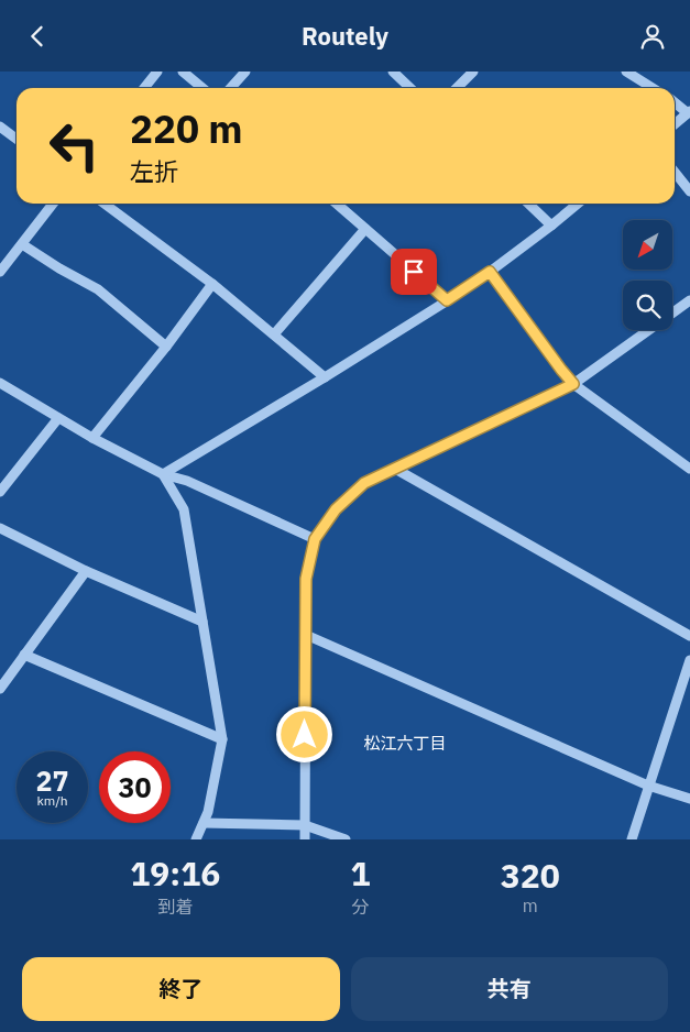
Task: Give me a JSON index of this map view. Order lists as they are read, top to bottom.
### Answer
{
  "districts": ["松江六丁目"],
  "north": "bottom left",
  "page": {
    "header": "Routely",
    "turn": ["220 m", "左折"],
    "speed": "27 km/h",
    "limit": "30",
    "eta": [
      "19:16",
      "到着",
      "1",
      "分",
      "320",
      "m"
    ],
    "buttons": ["終了", "共有"]
  }
}
